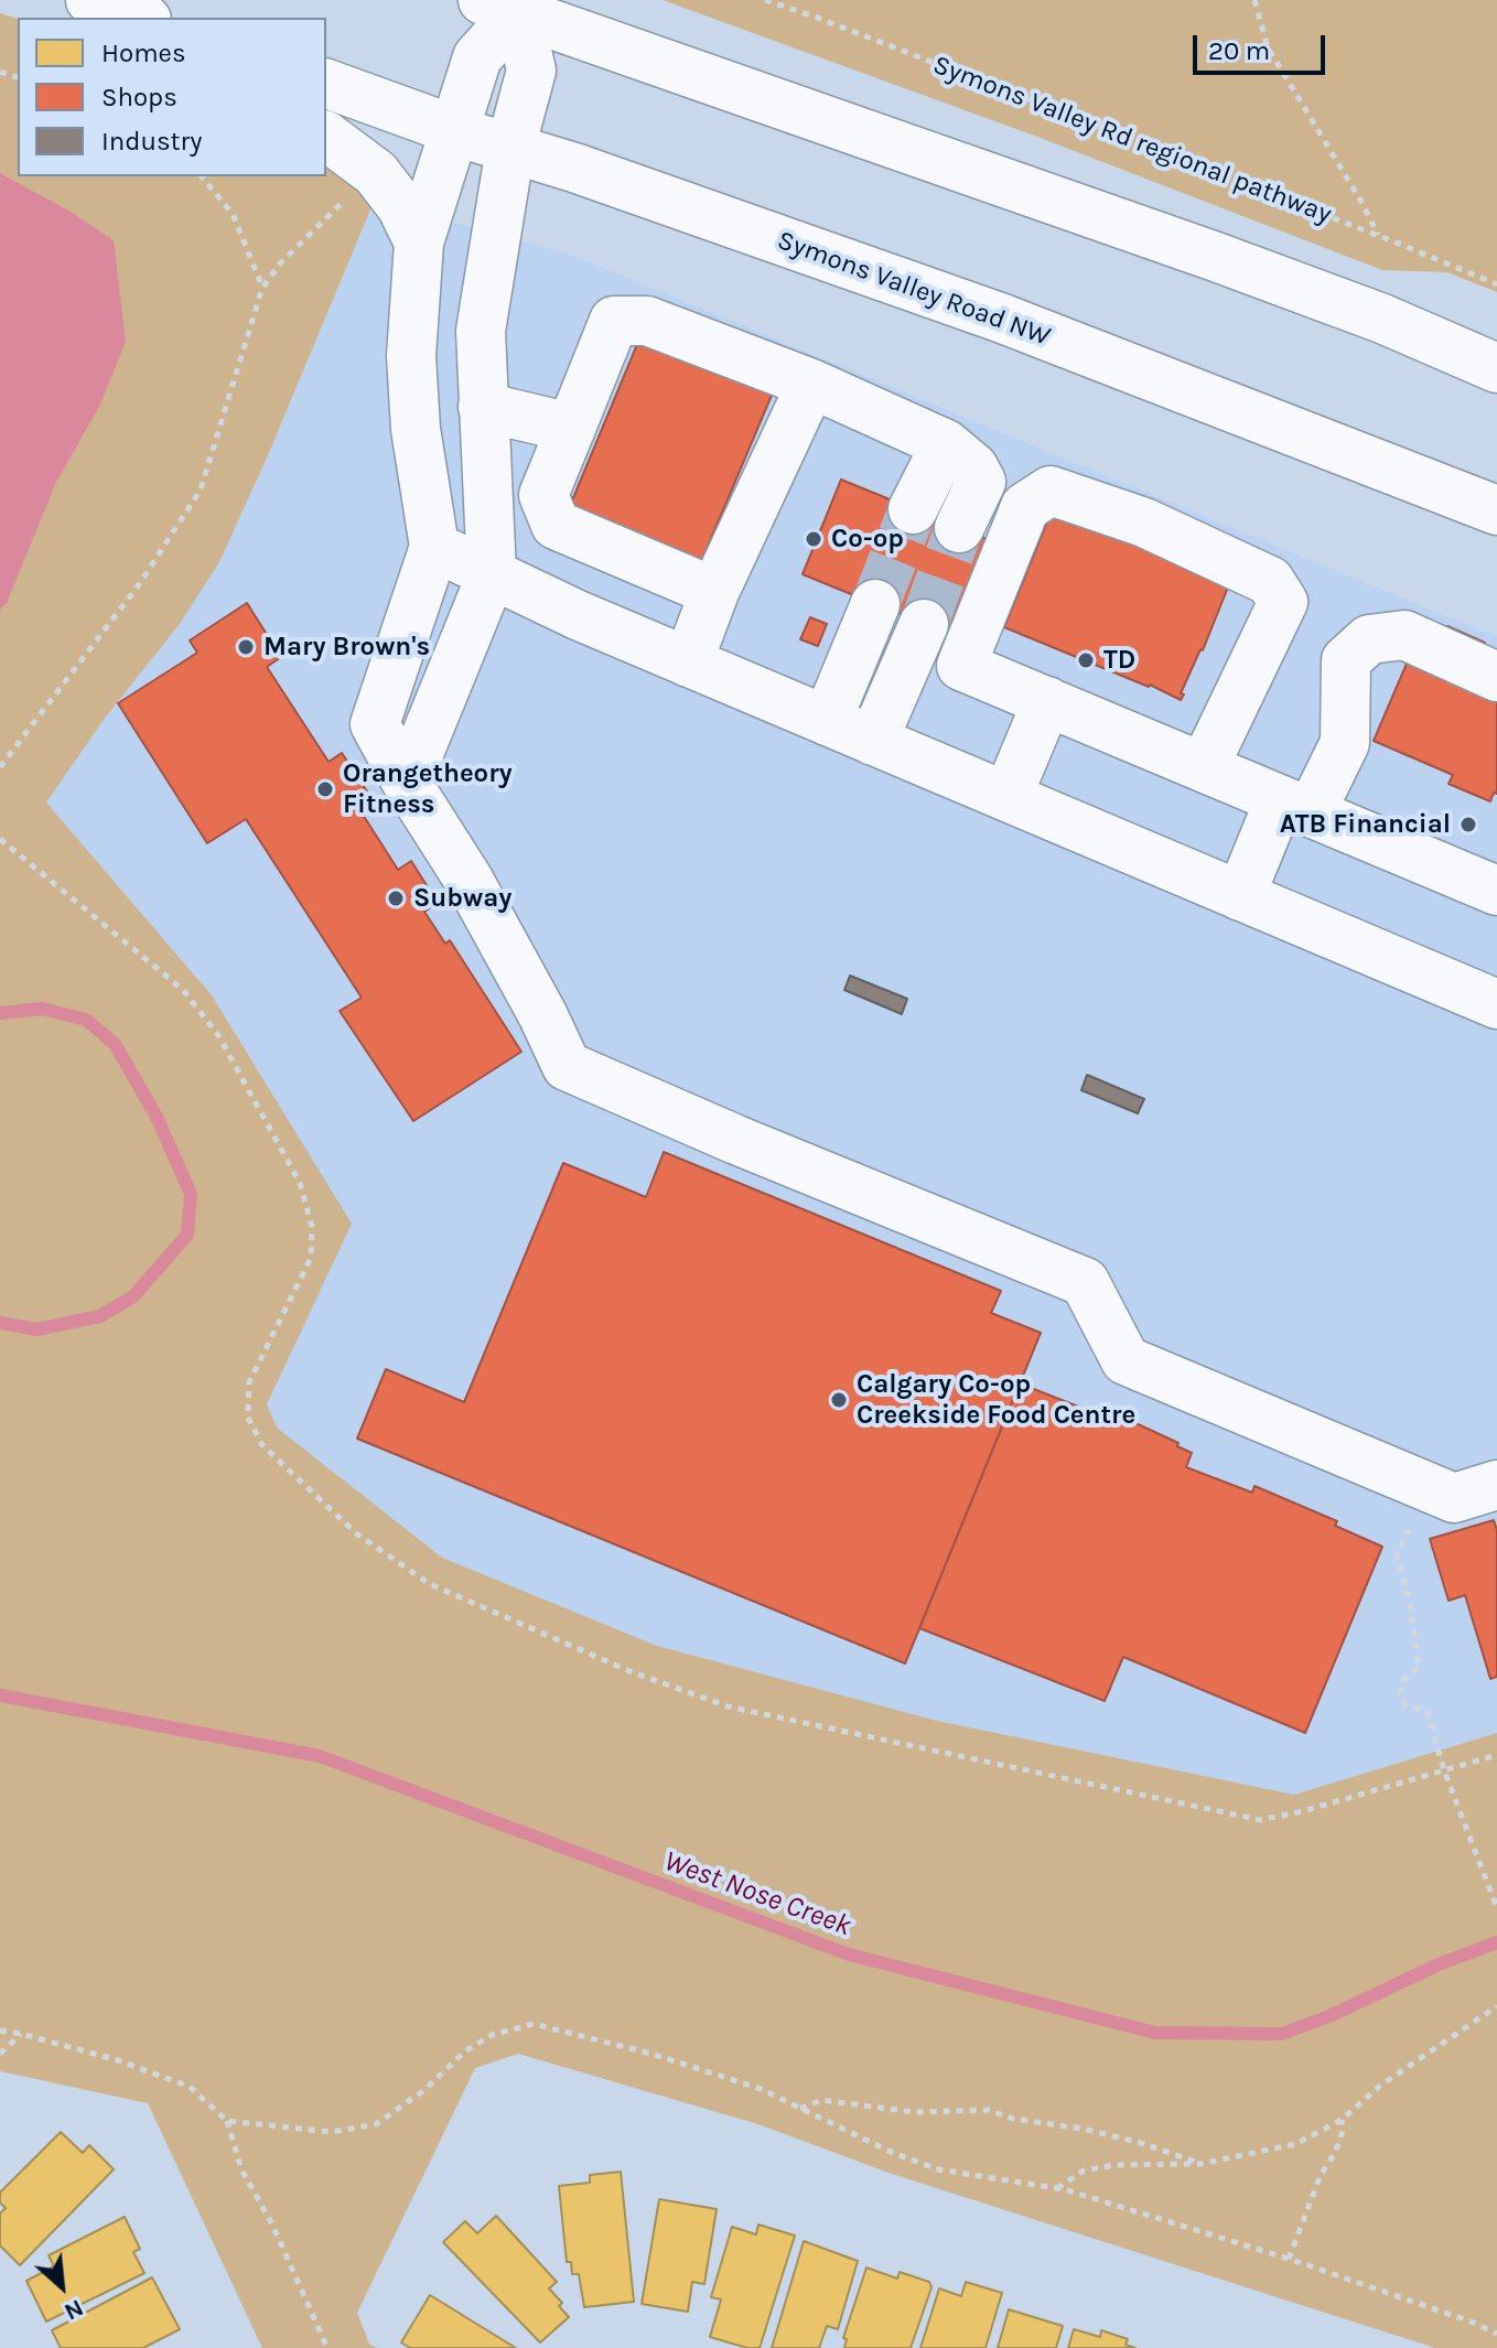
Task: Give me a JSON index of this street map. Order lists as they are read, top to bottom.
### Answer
{
  "streets": {
    "main road": ["Symons Valley Road NW"],
    "path": ["Symons Valley Rd regional pathway"]
  },
  "water": ["West Nose Creek"],
  "places": [
    "Co-op",
    "Mary Brown's",
    "TD",
    "Orangetheory Fitness",
    "ATB Financial",
    "Subway",
    "Calgary Co-op Creekside Food Centre"
  ],
  "legend": ["Homes", "Shops", "Industry"],
  "scale_bar": "20 m",
  "north": "bottom right"
}
